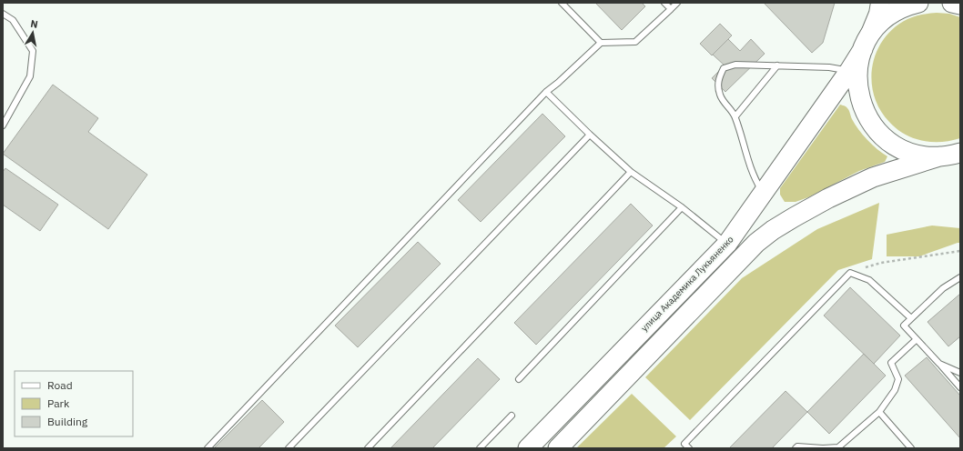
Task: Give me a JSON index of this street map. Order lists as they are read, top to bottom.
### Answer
{
  "streets": {
    "highway": ["улица Академика Лукьяненко"]
  },
  "legend": ["Road", "Park", "Building"],
  "north": "top"
}
